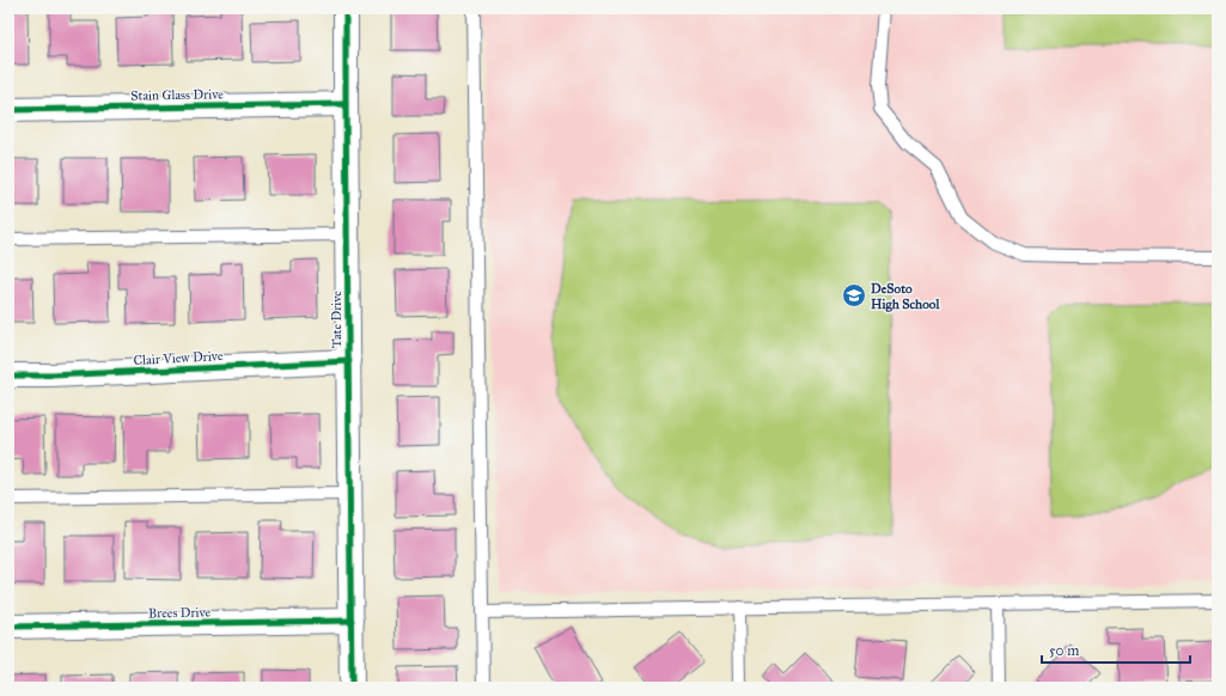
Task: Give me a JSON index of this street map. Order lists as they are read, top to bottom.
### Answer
{
  "streets": {
    "street": [
      "Stain Glass Drive",
      "Tate Drive",
      "Clair View Drive",
      "Brees Drive"
    ]
  },
  "crossings": [
    ["Stain Glass Drive", "Tate Drive"],
    ["Tate Drive", "Clair View Drive"],
    ["Tate Drive", "Brees Drive"]
  ],
  "places": {
    "school or university": ["DeSoto High School"]
  },
  "scale_bar": "50 m"
}
